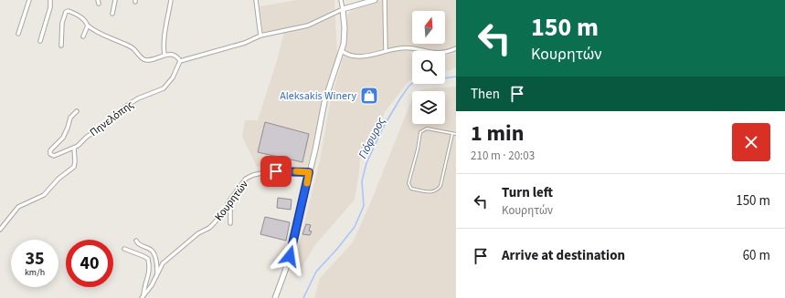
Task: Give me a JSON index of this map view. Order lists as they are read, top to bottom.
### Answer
{
  "streets": {
    "street": ["Πηνελόπης", "Κουρητών"]
  },
  "water": ["Γιόφυρος"],
  "places": {
    "shop": ["Aleksakis Winery"]
  },
  "north": "top",
  "page": {
    "turn": ["150 m", "Κουρητών"],
    "then": "Then",
    "heading": ["1 min", "210 m · 20:03"],
    "list": [
      {
        "name": "Turn left",
        "note": "Κουρητών",
        "value": "150 m"
      },
      {
        "name": "Arrive at destination",
        "value": "60 m"
      }
    ],
    "speed": "35 km/h",
    "limit": "40"
  }
}
